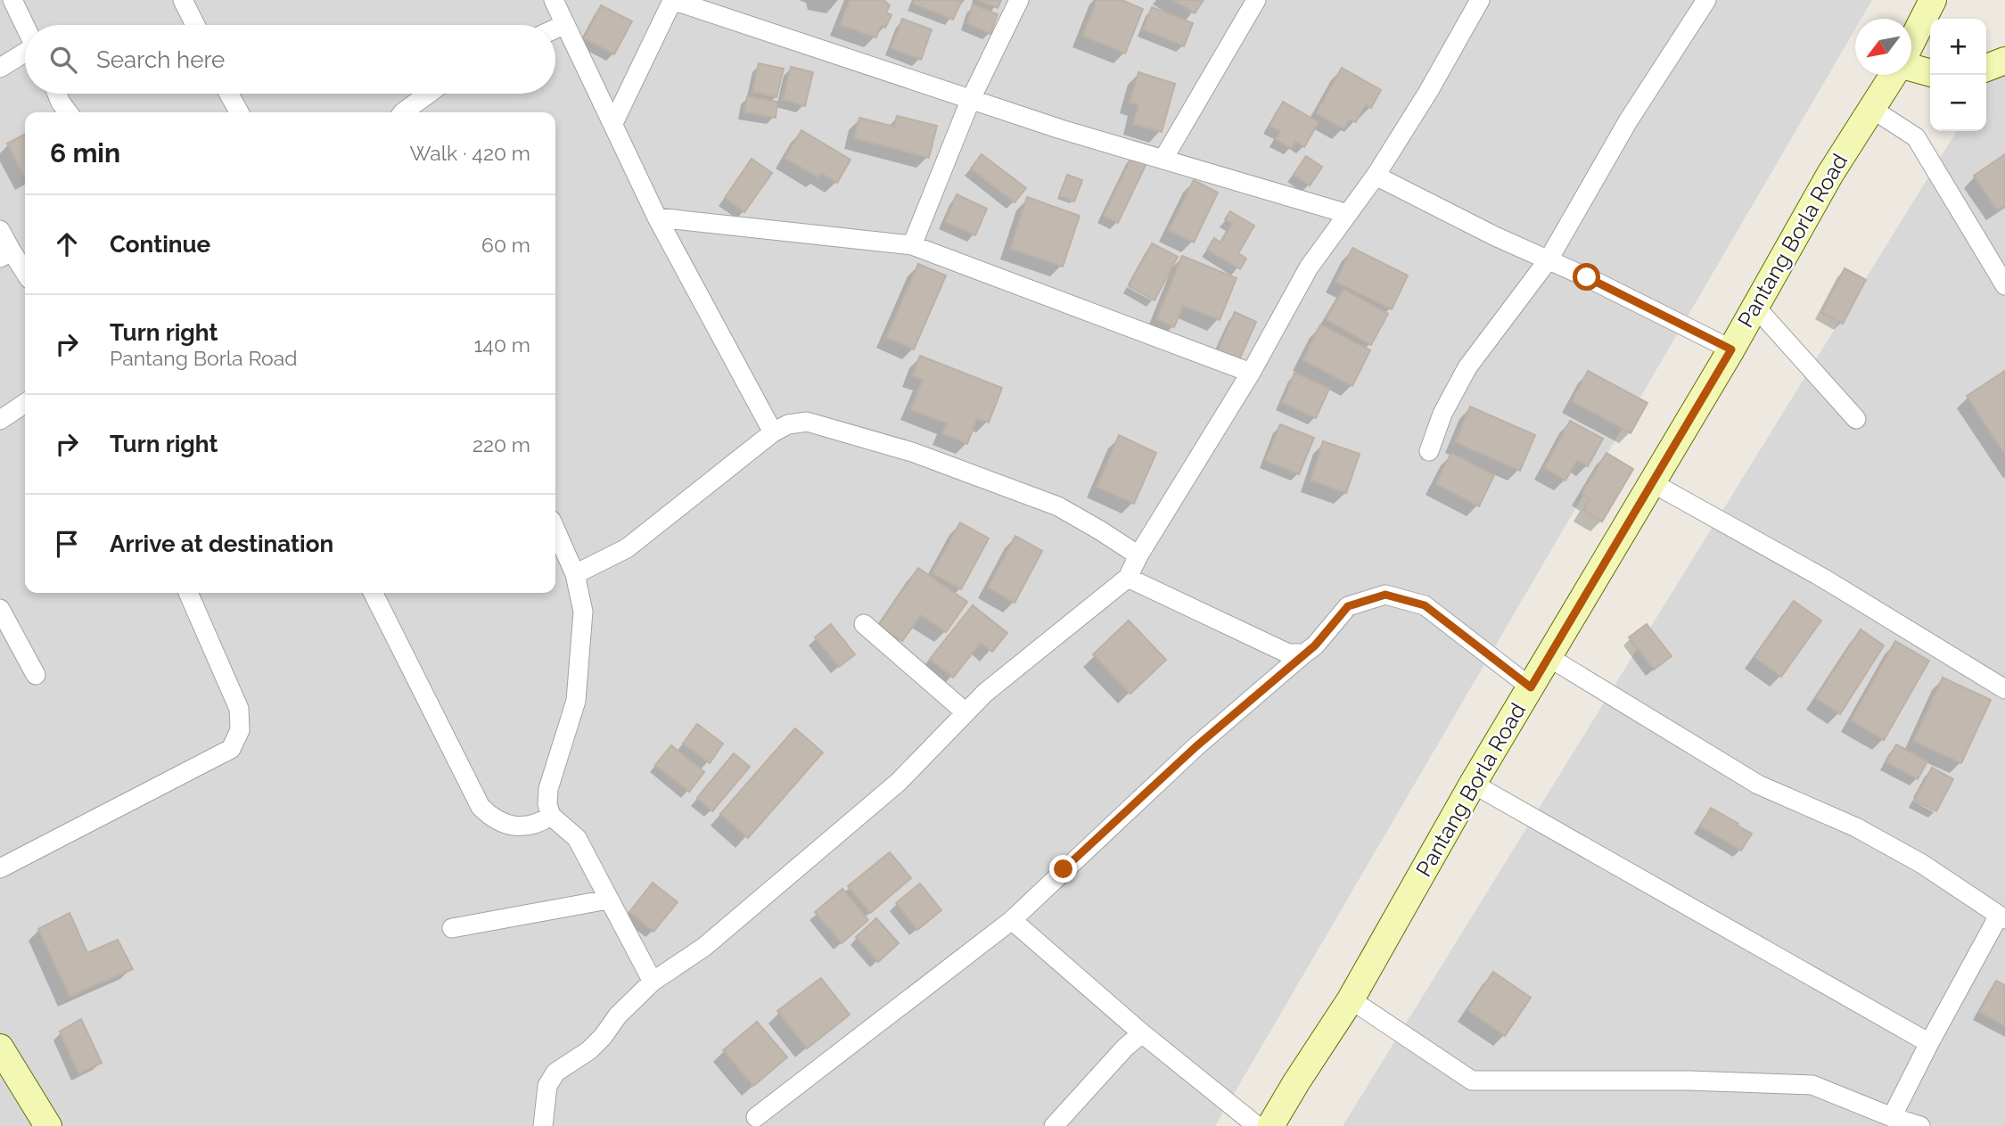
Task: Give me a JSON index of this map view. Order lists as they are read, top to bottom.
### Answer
{
  "streets": {
    "street": ["Pantang Borla Road"]
  },
  "north": "bottom left",
  "page": {
    "map_buttons": ["+", "−"],
    "search": "Search here",
    "heading": ["6 min", "Walk · 420 m"],
    "list": [
      ["Continue", "60 m"],
      ["Turn right", "Pantang Borla Road", "140 m"],
      ["Turn right", "220 m"],
      "Arrive at destination"
    ]
  }
}
